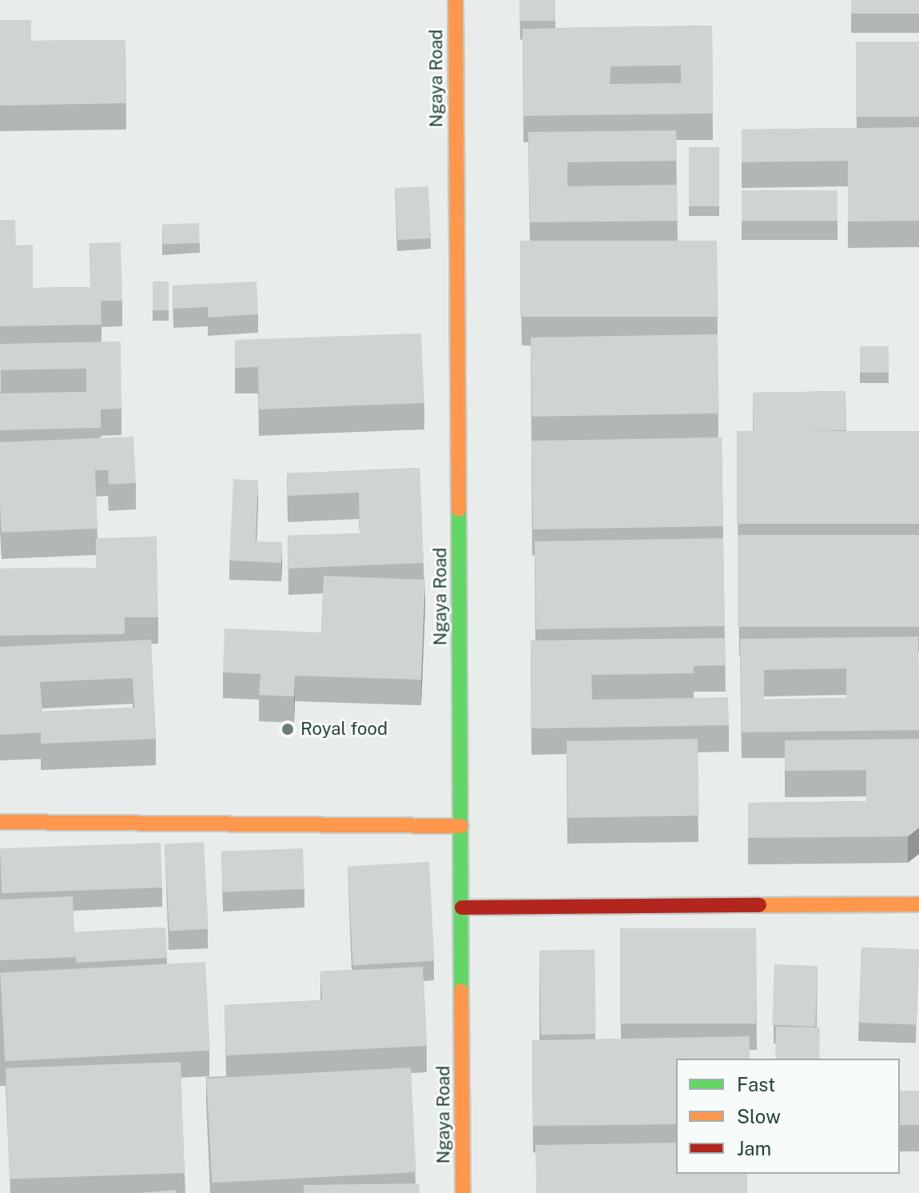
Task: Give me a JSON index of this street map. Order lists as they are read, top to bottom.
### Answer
{
  "streets": {
    "street": ["Ngaya Road"]
  },
  "places": ["Royal food"],
  "legend": ["Fast", "Slow", "Jam"]
}
